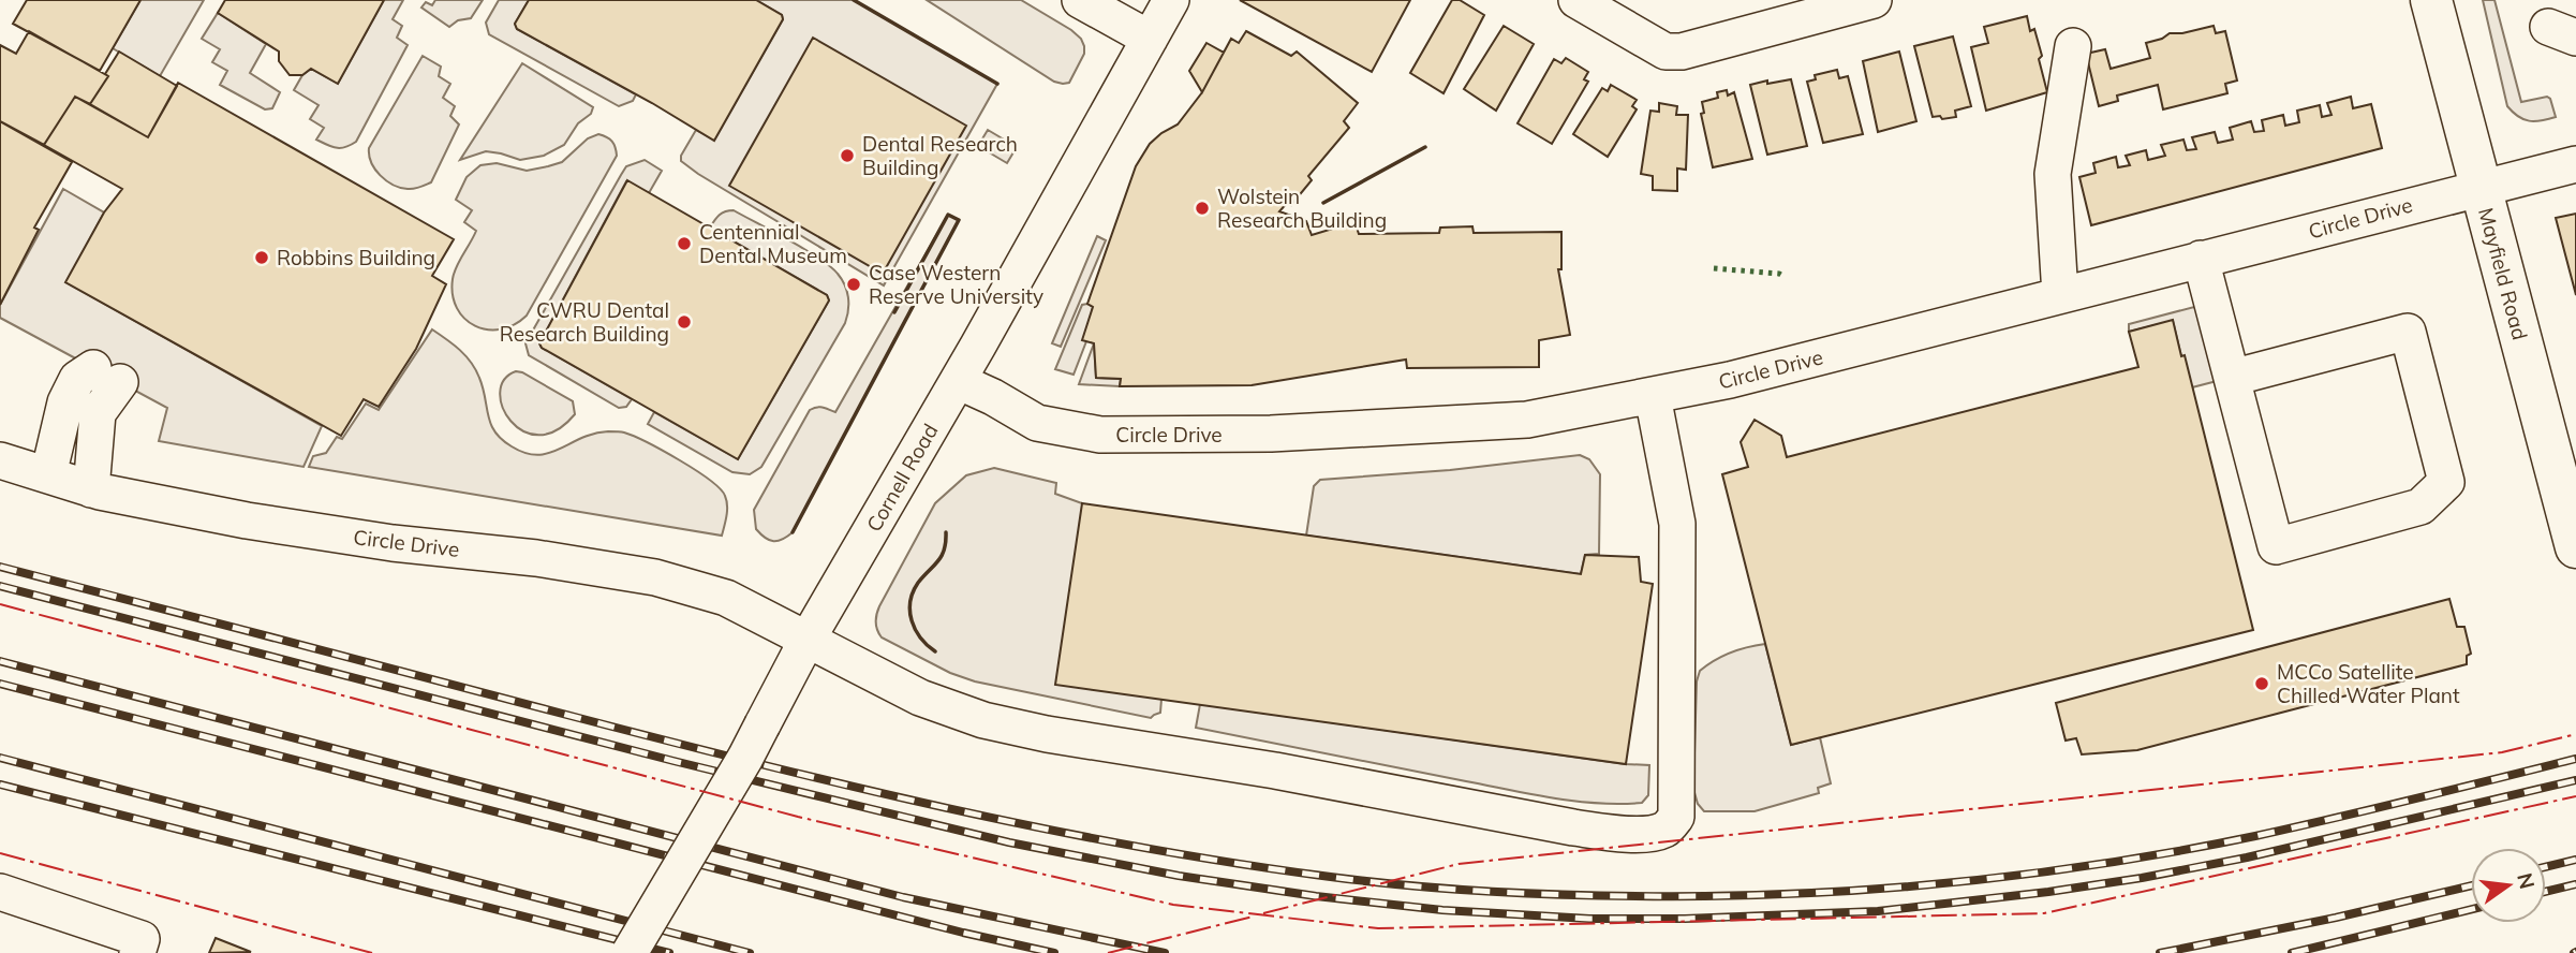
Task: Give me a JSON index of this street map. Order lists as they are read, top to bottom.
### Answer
{
  "streets": {
    "main road": ["Mayfield Road"],
    "street": ["Circle Drive", "Cornell Road"]
  },
  "crossings": [
    ["Circle Drive", "Mayfield Road"],
    ["Circle Drive", "Cornell Road"]
  ],
  "places": [
    "Dental Research Building",
    "Wolstein Research Building",
    "Centennial Dental Museum",
    "Robbins Building",
    "Case Western Reserve University",
    "CWRU Dental Research Building",
    "MCCo Satellite Chilled Water Plant"
  ],
  "north": "right"
}
